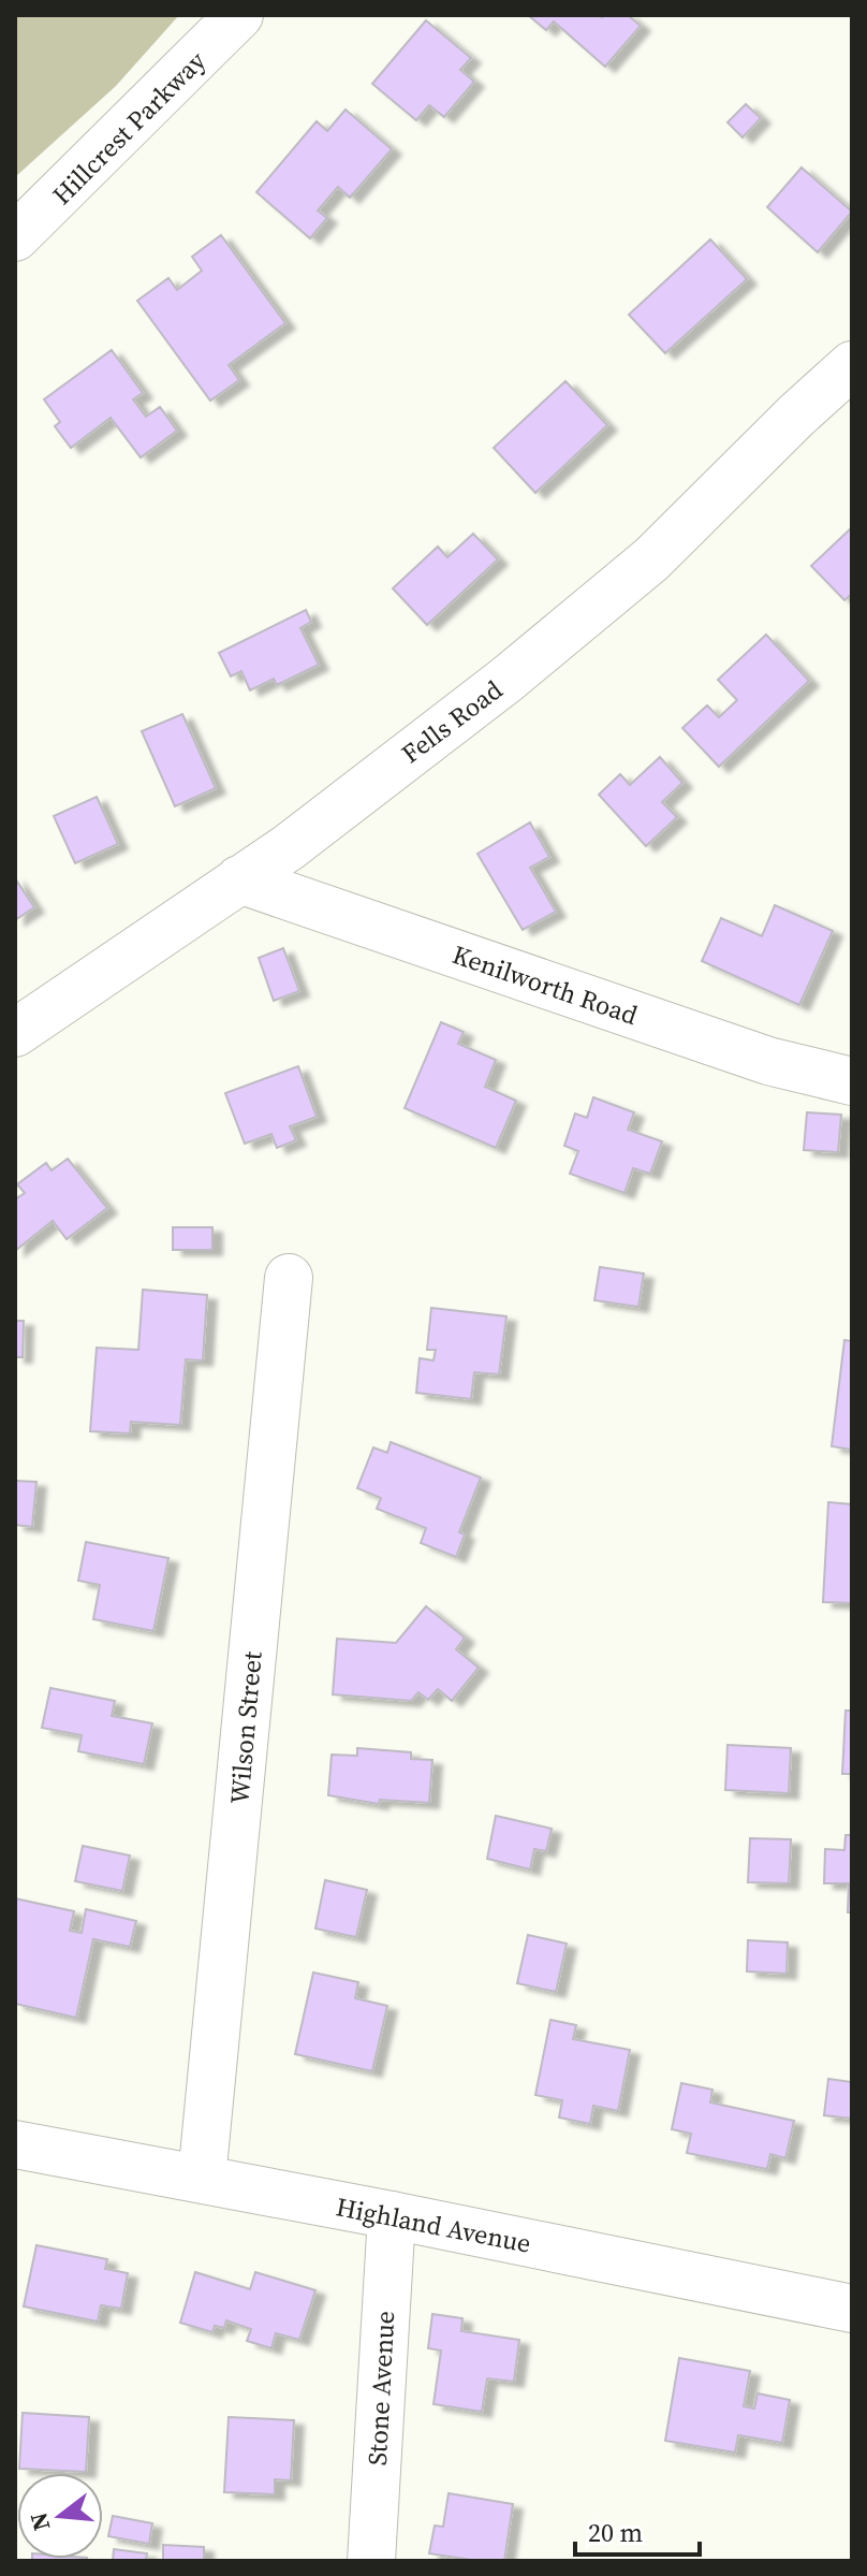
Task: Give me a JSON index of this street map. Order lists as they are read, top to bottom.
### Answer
{
  "streets": {
    "street": [
      "Hillcrest Parkway",
      "Fells Road",
      "Kenilworth Road",
      "Wilson Street",
      "Highland Avenue",
      "Stone Avenue"
    ]
  },
  "crossings": [
    ["Fells Road", "Kenilworth Road"],
    ["Wilson Street", "Highland Avenue"],
    ["Highland Avenue", "Stone Avenue"]
  ],
  "scale_bar": "20 m",
  "north": "left"
}
